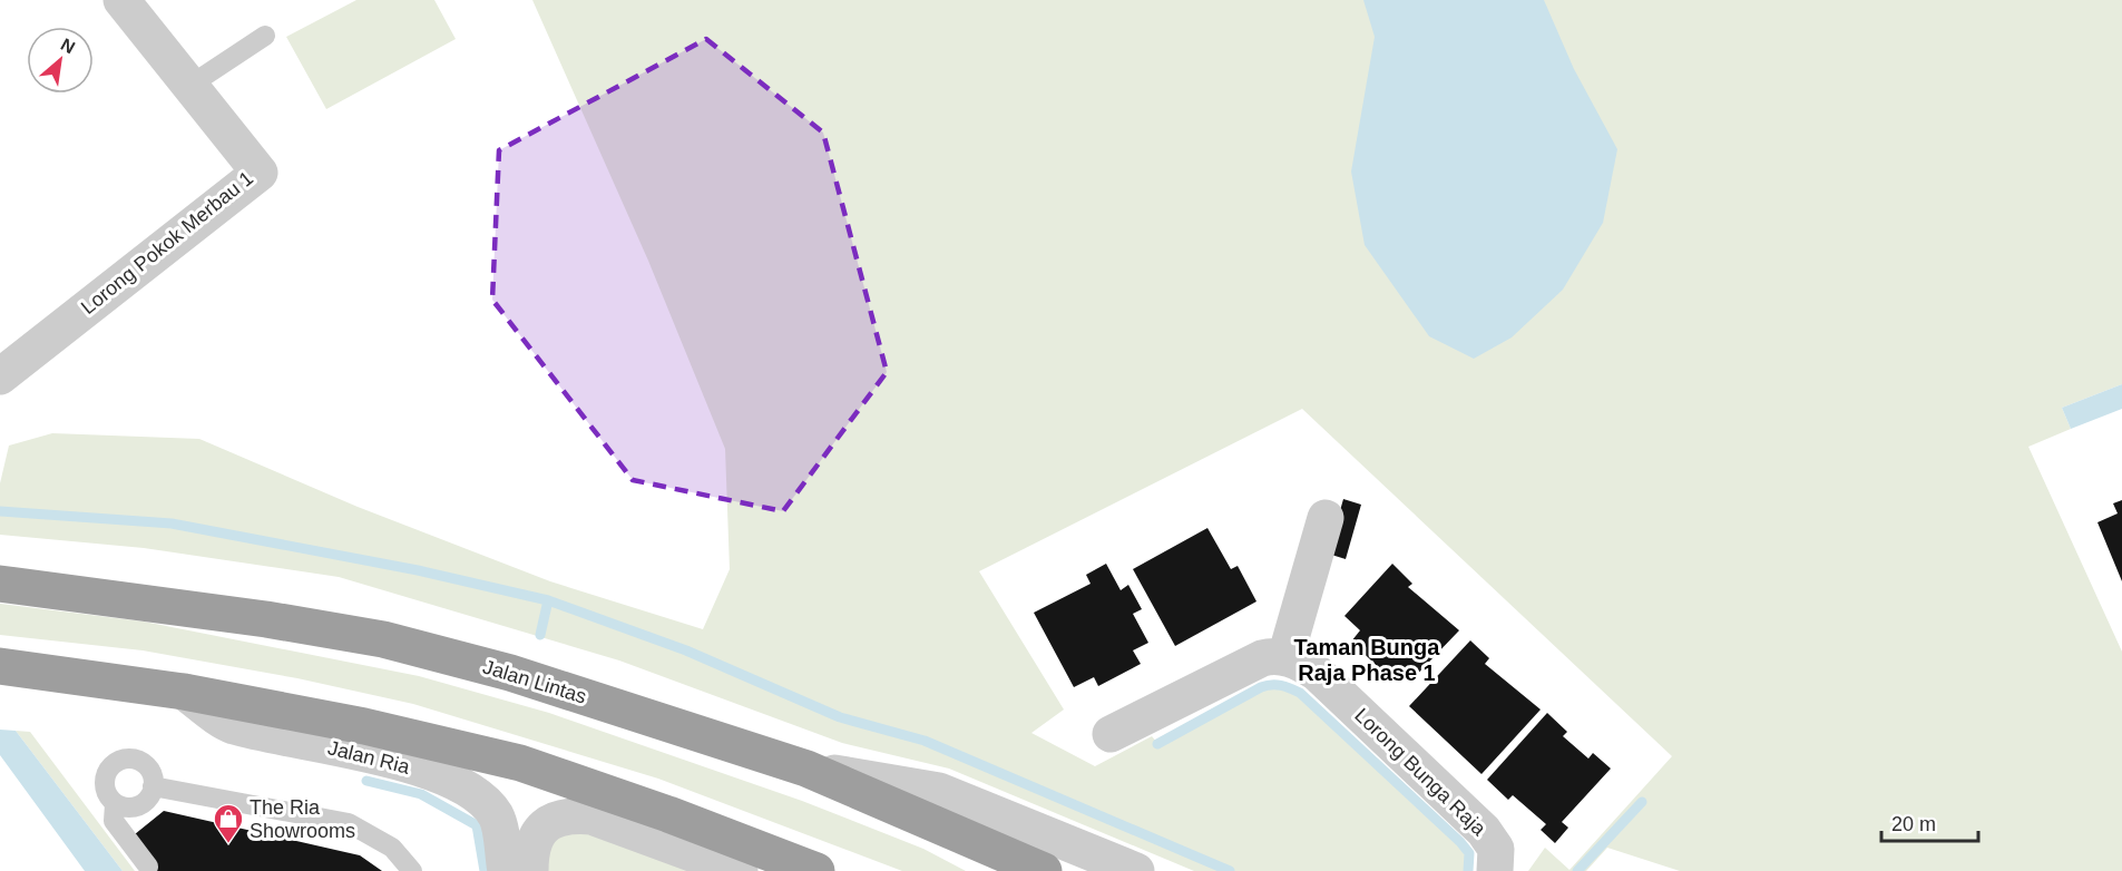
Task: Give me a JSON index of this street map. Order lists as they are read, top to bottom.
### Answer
{
  "streets": {
    "highway": ["Jalan Lintas"],
    "street": ["Lorong Pokok Merbau 1", "Jalan Ria", "Lorong Bunga Raja"]
  },
  "districts": ["Taman Bunga Raja Phase 1"],
  "places": {
    "shop": ["The Ria Showrooms"]
  },
  "scale_bar": "20 m",
  "north": "top right"
}
